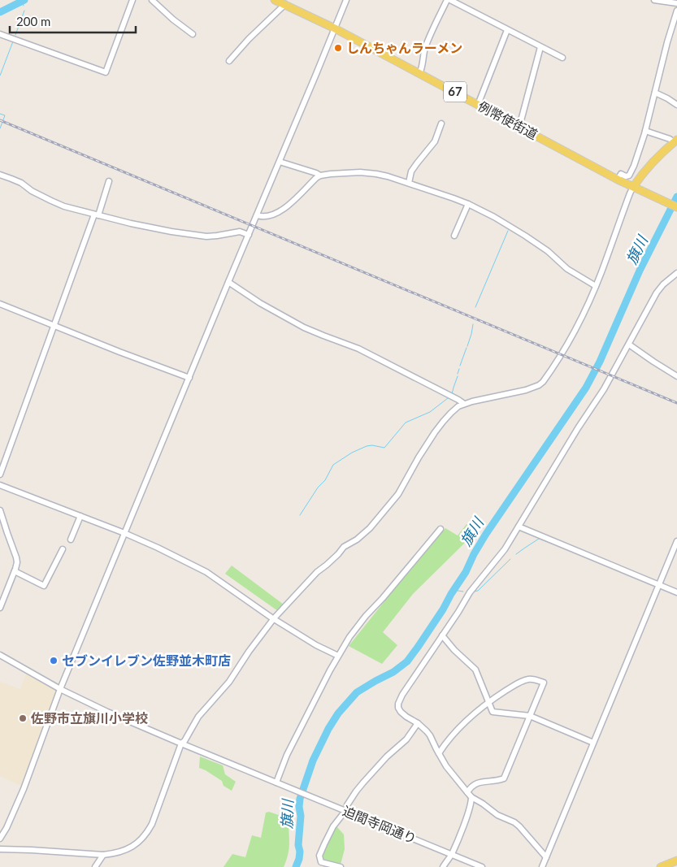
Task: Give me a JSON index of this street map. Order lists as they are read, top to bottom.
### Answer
{
  "streets": {
    "main road": ["67", "例幣使街道"],
    "street": ["迫間寺岡通り"]
  },
  "water": ["旗川"],
  "places": ["しんちゃんラーメン", "セブンイレブン佐野並木町店", "佐野市立旗川小学校"],
  "scale_bar": "200 m"
}
